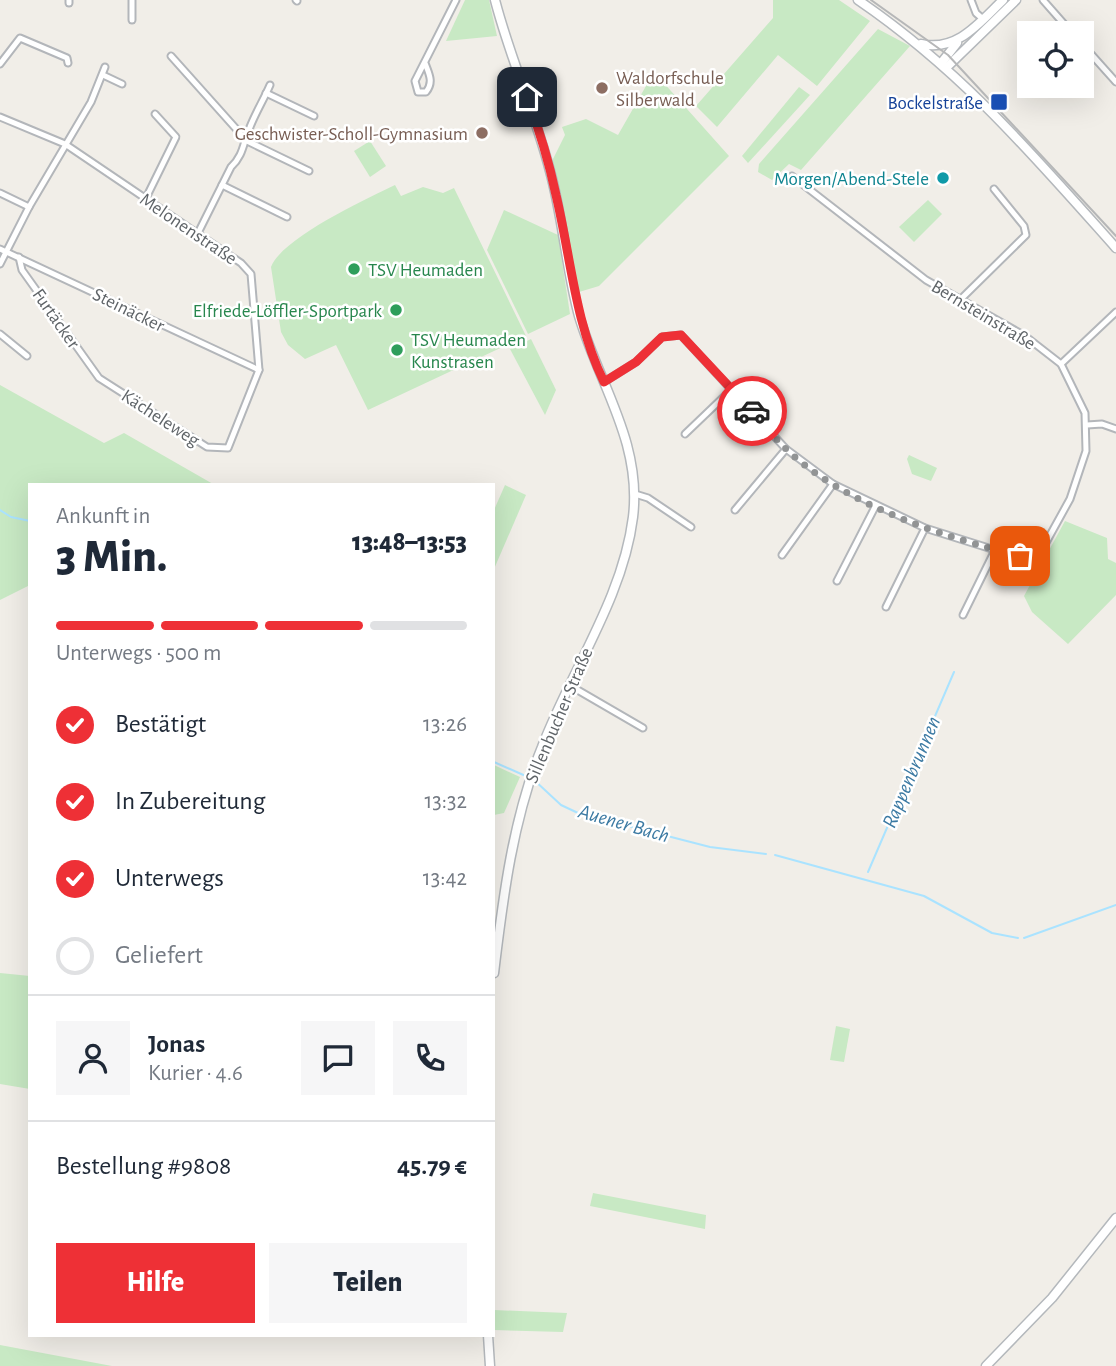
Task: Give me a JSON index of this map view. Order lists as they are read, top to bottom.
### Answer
{
  "streets": {
    "street": [
      "Melonenstraße",
      "Steinäcker",
      "Bernsteinstraße",
      "Furtäcker",
      "Kächeleweg",
      "Sillenbucher Straße"
    ]
  },
  "crossings": [
    ["Melonenstraße", "Steinäcker"],
    ["Melonenstraße", "Kächeleweg"],
    ["Steinäcker", "Furtäcker"],
    ["Bernsteinstraße", "Sillenbucher Straße"],
    ["Furtäcker", "Kächeleweg"]
  ],
  "water": ["Rappenbrunnen", "Auener Bach"],
  "places": {
    "other": [
      "Waldorfschule Silberwald",
      "Geschwister-Scholl-Gymnasium",
      "Morgen/Abend-Stele",
      "TSV Heumaden",
      "Elfriede-Löffler-Sportpark",
      "TSV Heumaden Kunstrasen"
    ],
    "transit": ["Bockelstraße"]
  },
  "page": {
    "heading": ["3 Min.", "Ankunft in", "13:48–13:53"],
    "panel": [
      "Jonas",
      "Kurier · 4.6",
      "Bestellung #9808",
      "45.79 €"
    ],
    "bar": "Unterwegs · 500 m",
    "list": [
      ["Bestätigt", "13:26"],
      ["In Zubereitung", "13:32"],
      ["Unterwegs", "13:42"],
      "Geliefert"
    ],
    "buttons": ["Hilfe", "Teilen"]
  }
}
